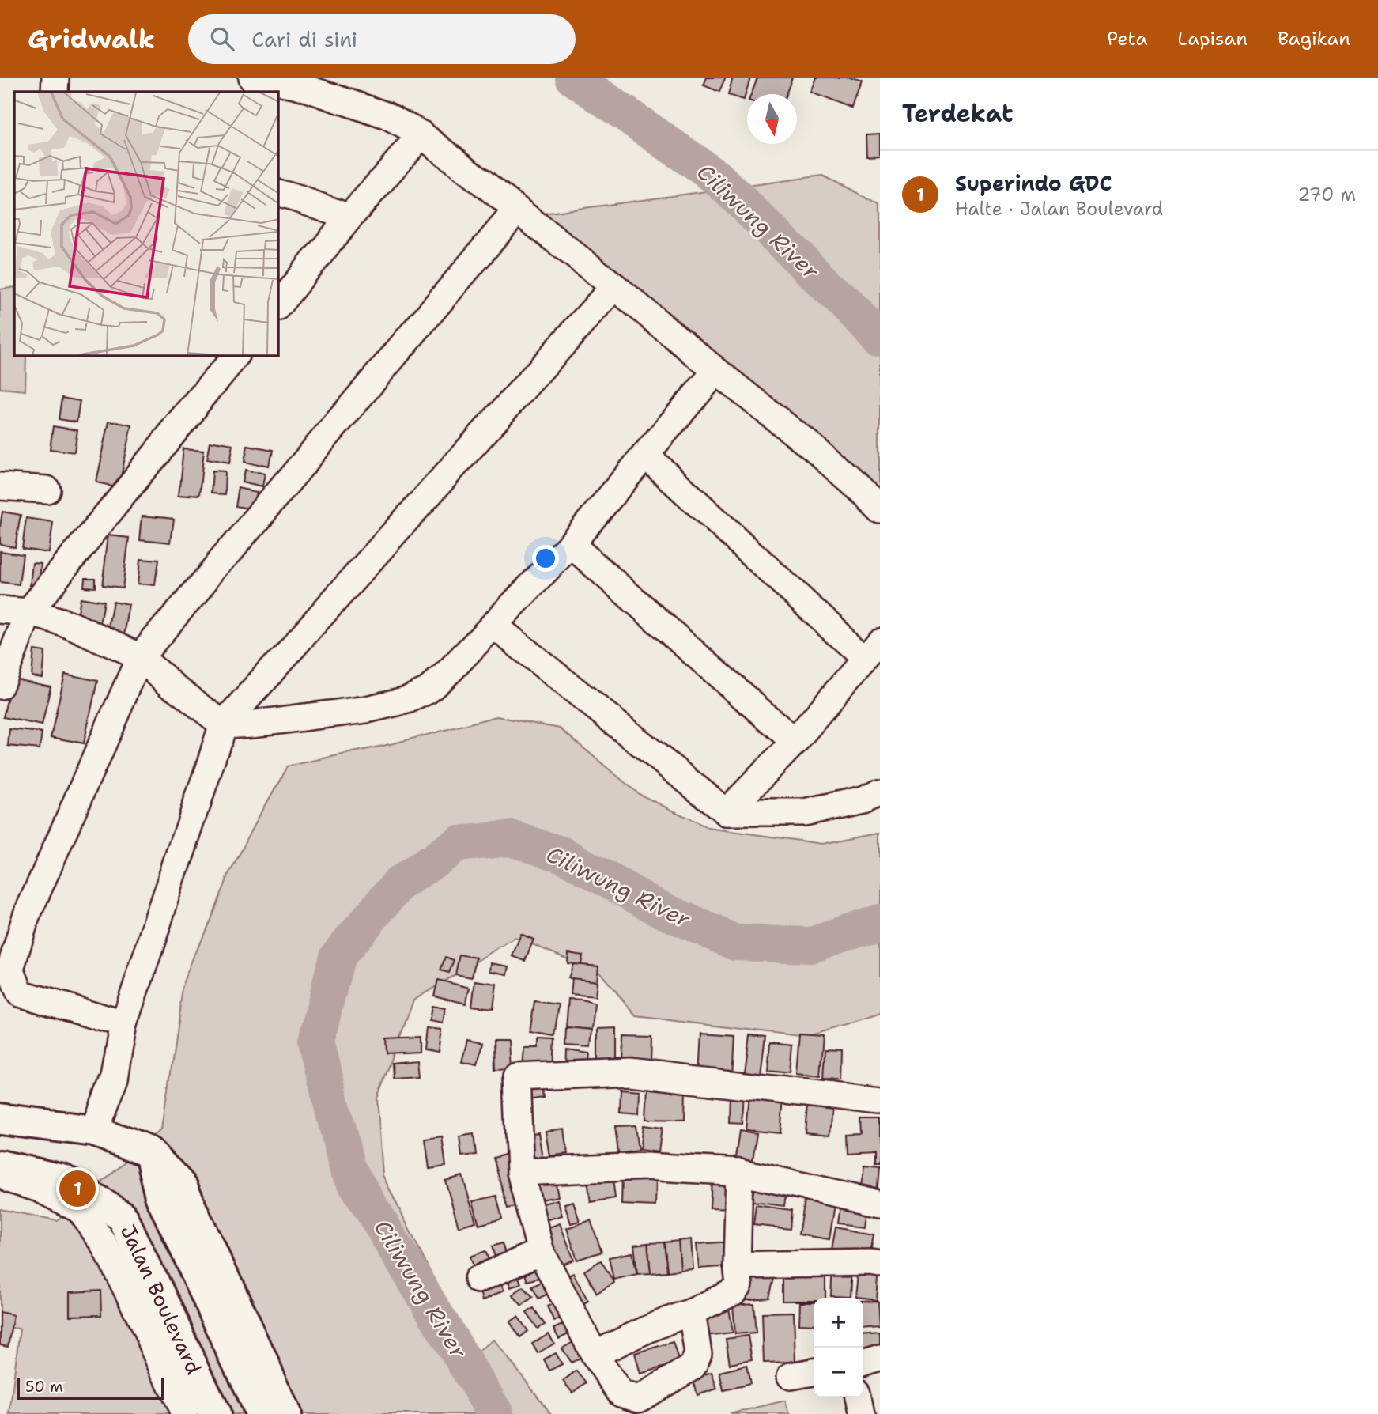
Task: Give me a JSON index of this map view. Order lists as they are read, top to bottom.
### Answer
{
  "streets": {
    "main road": ["Jalan Boulevard"]
  },
  "water": ["Ciliwung River"],
  "scale_bar": "50 m",
  "north": "bottom",
  "page": {
    "header": "Gridwalk",
    "search": "Cari di sini",
    "nav": ["Peta", "Lapisan", "Bagikan"],
    "heading": "Terdekat",
    "list": [
      {
        "mark": "1",
        "name": "Superindo GDC",
        "note": "Halte · Jalan Boulevard",
        "value": "270 m"
      }
    ],
    "pins": "1",
    "map_buttons": ["+", "−"],
    "scale": "50 m"
  }
}
